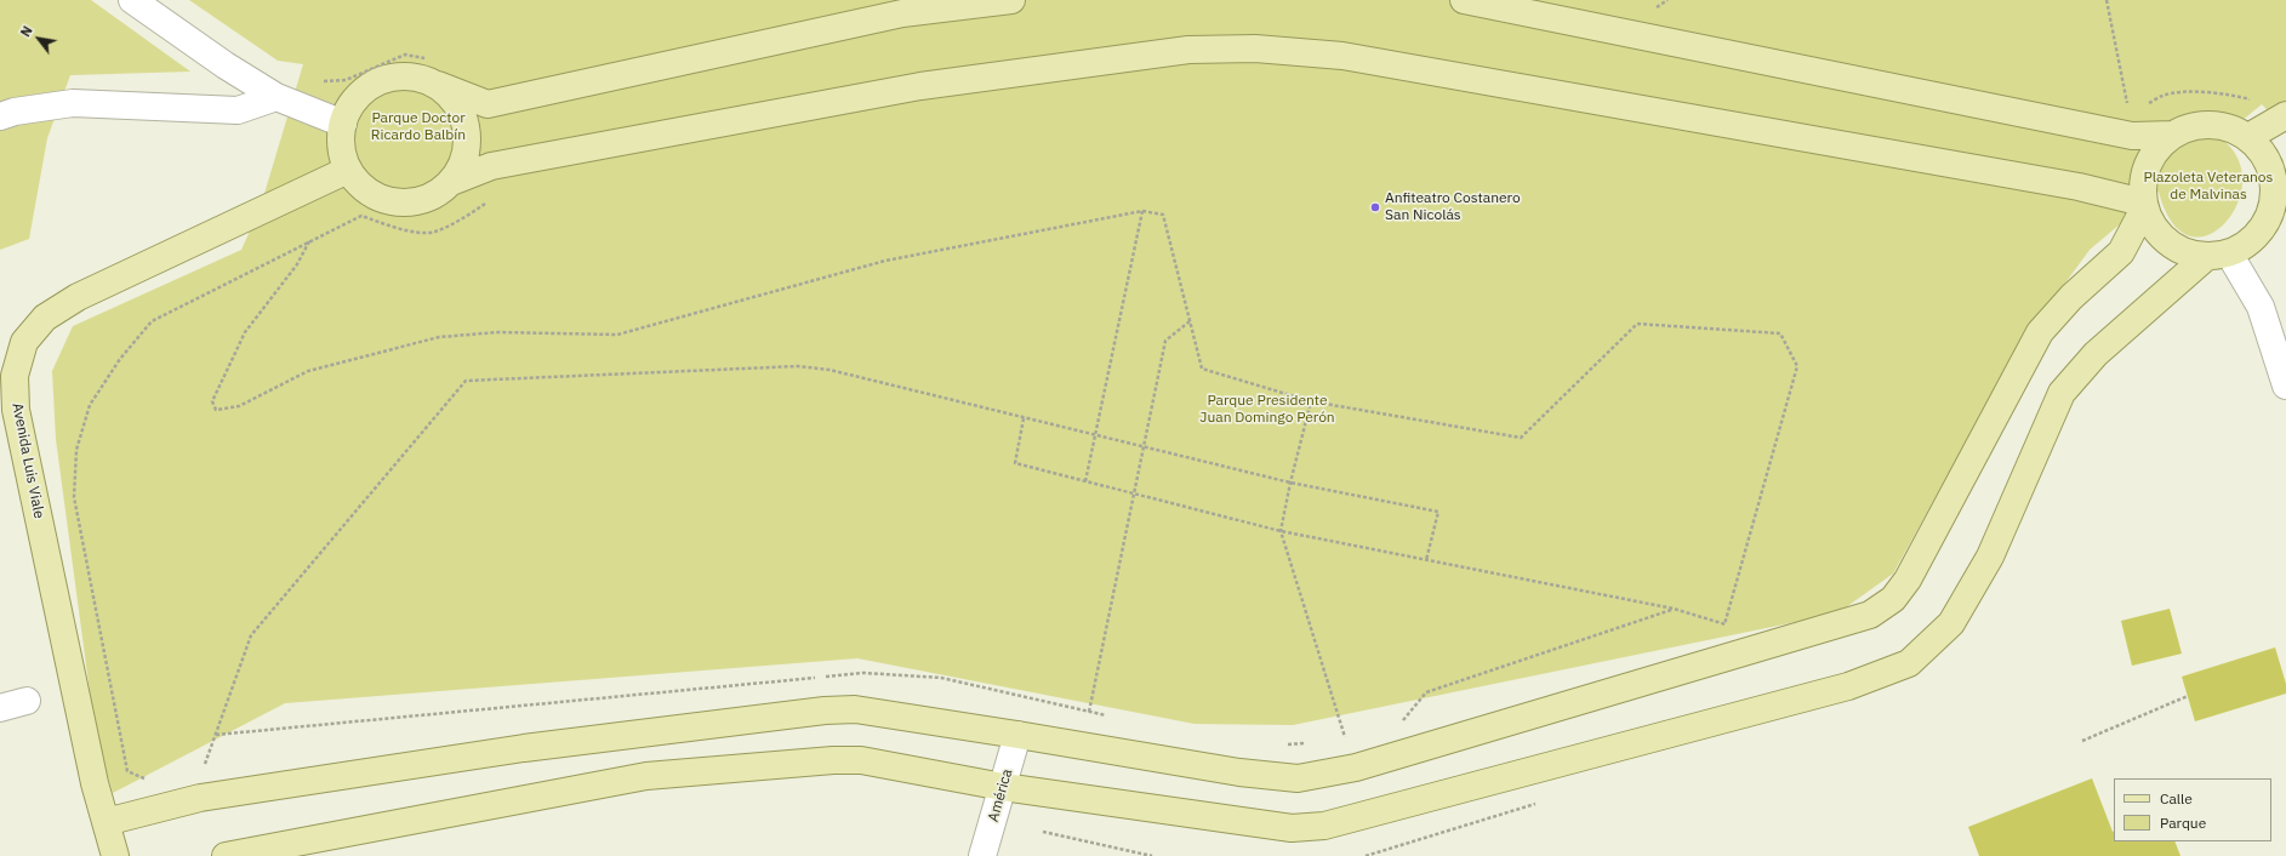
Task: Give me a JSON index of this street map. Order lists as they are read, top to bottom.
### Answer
{
  "streets": {
    "main road": ["Avenida Luis Viale"],
    "street": ["América"]
  },
  "parks": ["Parque Doctor Ricardo Balbín", "Plazoleta Veteranos de Malvinas", "Parque Presidente Juan Domingo Perón"],
  "places": ["Anfiteatro Costanero San Nicolás"],
  "legend": ["Calle", "Parque"],
  "north": "top left"
}
